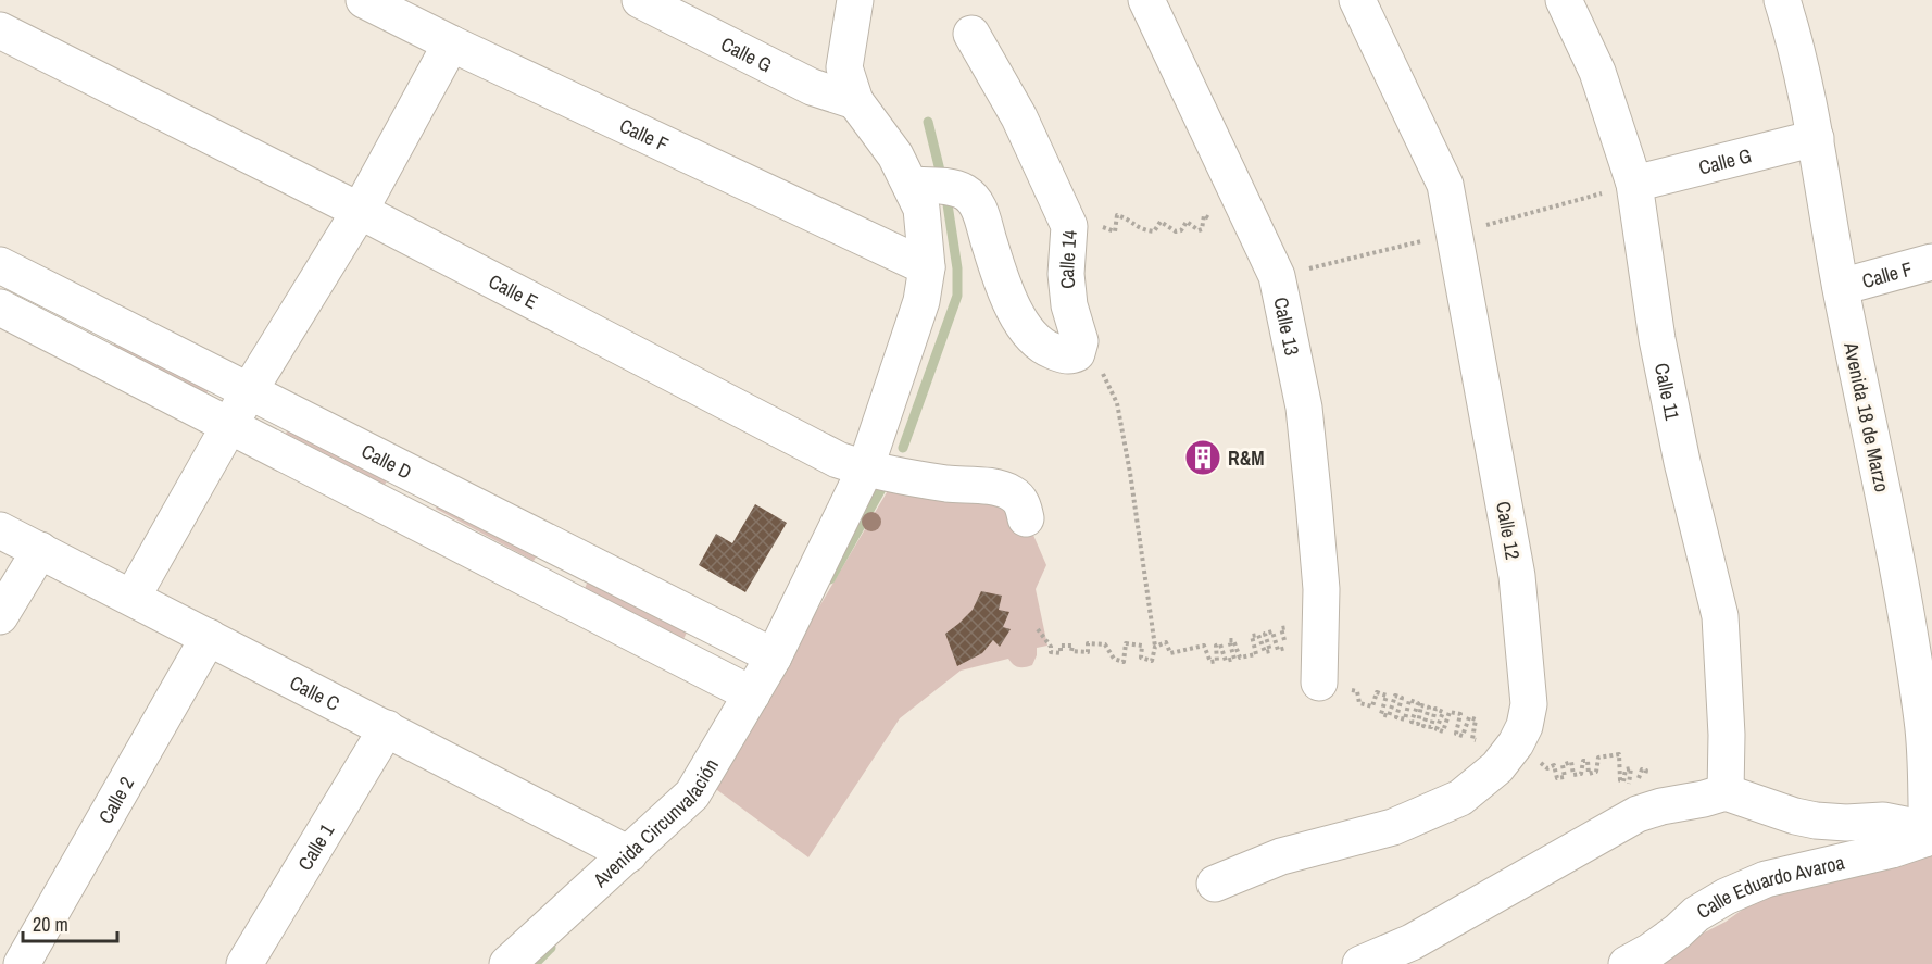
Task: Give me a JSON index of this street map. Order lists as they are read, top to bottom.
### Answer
{
  "streets": {
    "street": [
      "Calle G",
      "Calle F",
      "Calle 14",
      "Calle E",
      "Calle 13",
      "Calle 11",
      "Avenida 18 de Marzo",
      "Calle D",
      "Calle 12",
      "Calle C",
      "Calle 2",
      "Avenida Circunvalación",
      "Calle 1",
      "Calle Eduardo Avaroa"
    ]
  },
  "crossings": [
    ["Calle G", "Calle 11"],
    ["Calle G", "Avenida 18 de Marzo"],
    ["Calle G", "Avenida Circunvalación"],
    ["Calle F", "Avenida 18 de Marzo"],
    ["Calle F", "Avenida Circunvalación"],
    ["Calle E", "Avenida Circunvalación"],
    ["Avenida 18 de Marzo", "Calle Eduardo Avaroa"],
    ["Calle D", "Avenida Circunvalación"],
    ["Calle C", "Calle 2"],
    ["Calle C", "Avenida Circunvalación"],
    ["Calle C", "Calle 1"]
  ],
  "places": {
    "building": ["R&M"]
  },
  "scale_bar": "20 m"
}
